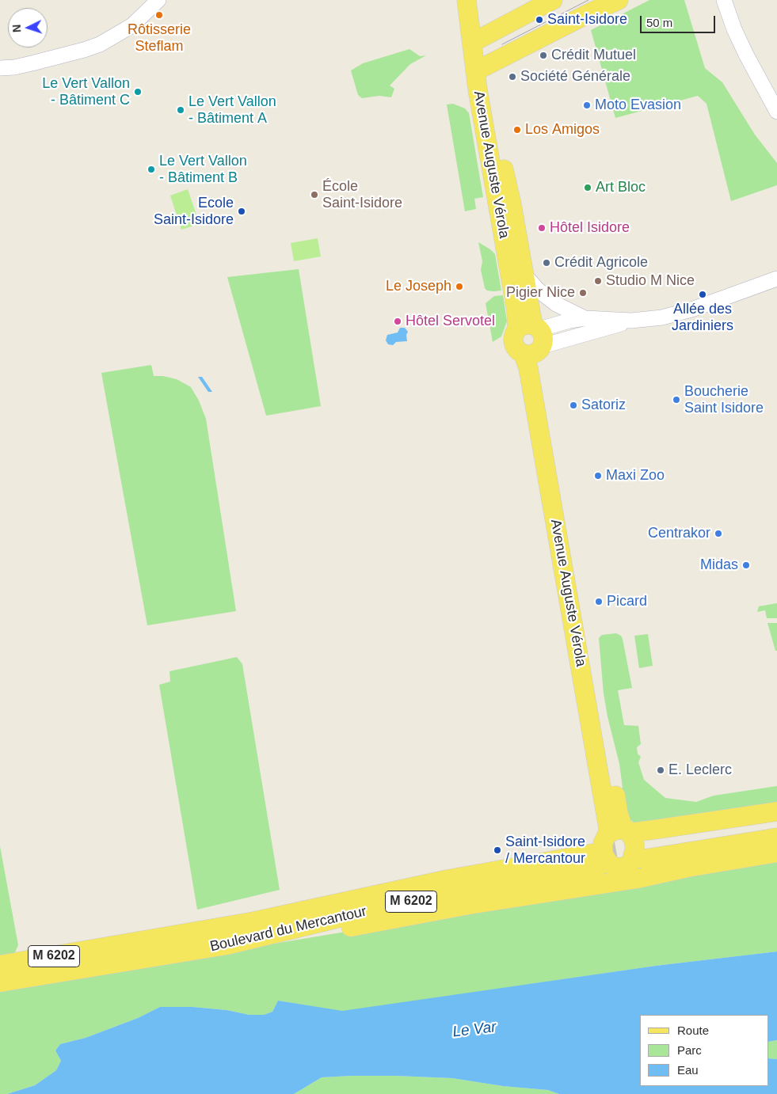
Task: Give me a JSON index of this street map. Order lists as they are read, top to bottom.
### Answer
{
  "streets": {
    "main road": ["Avenue Auguste Vérola", "M 6202", "Boulevard du Mercantour"]
  },
  "crossings": [
    ["Avenue Auguste Vérola", "Boulevard du Mercantour"]
  ],
  "water": ["Le Var"],
  "places": [
    "Rôtisserie Steflam",
    "Saint-Isidore",
    "Crédit Mutuel",
    "Société Générale",
    "Le Vert Vallon - Bâtiment C",
    "Moto Evasion",
    "Le Vert Vallon - Bâtiment A",
    "Los Amigos",
    "Le Vert Vallon - Bâtiment B",
    "Art Bloc",
    "École Saint-Isidore",
    "Ecole Saint-Isidore",
    "Hôtel Isidore",
    "Crédit Agricole",
    "Studio M Nice",
    "Le Joseph",
    "Pigier Nice",
    "Allée des Jardiniers",
    "Hôtel Servotel",
    "Boucherie Saint Isidore",
    "Satoriz",
    "Maxi Zoo",
    "Centrakor",
    "Midas",
    "Picard",
    "E. Leclerc",
    "Saint-Isidore / Mercantour"
  ],
  "legend": ["Route", "Parc", "Eau"],
  "scale_bar": "50 m",
  "north": "left"
}
